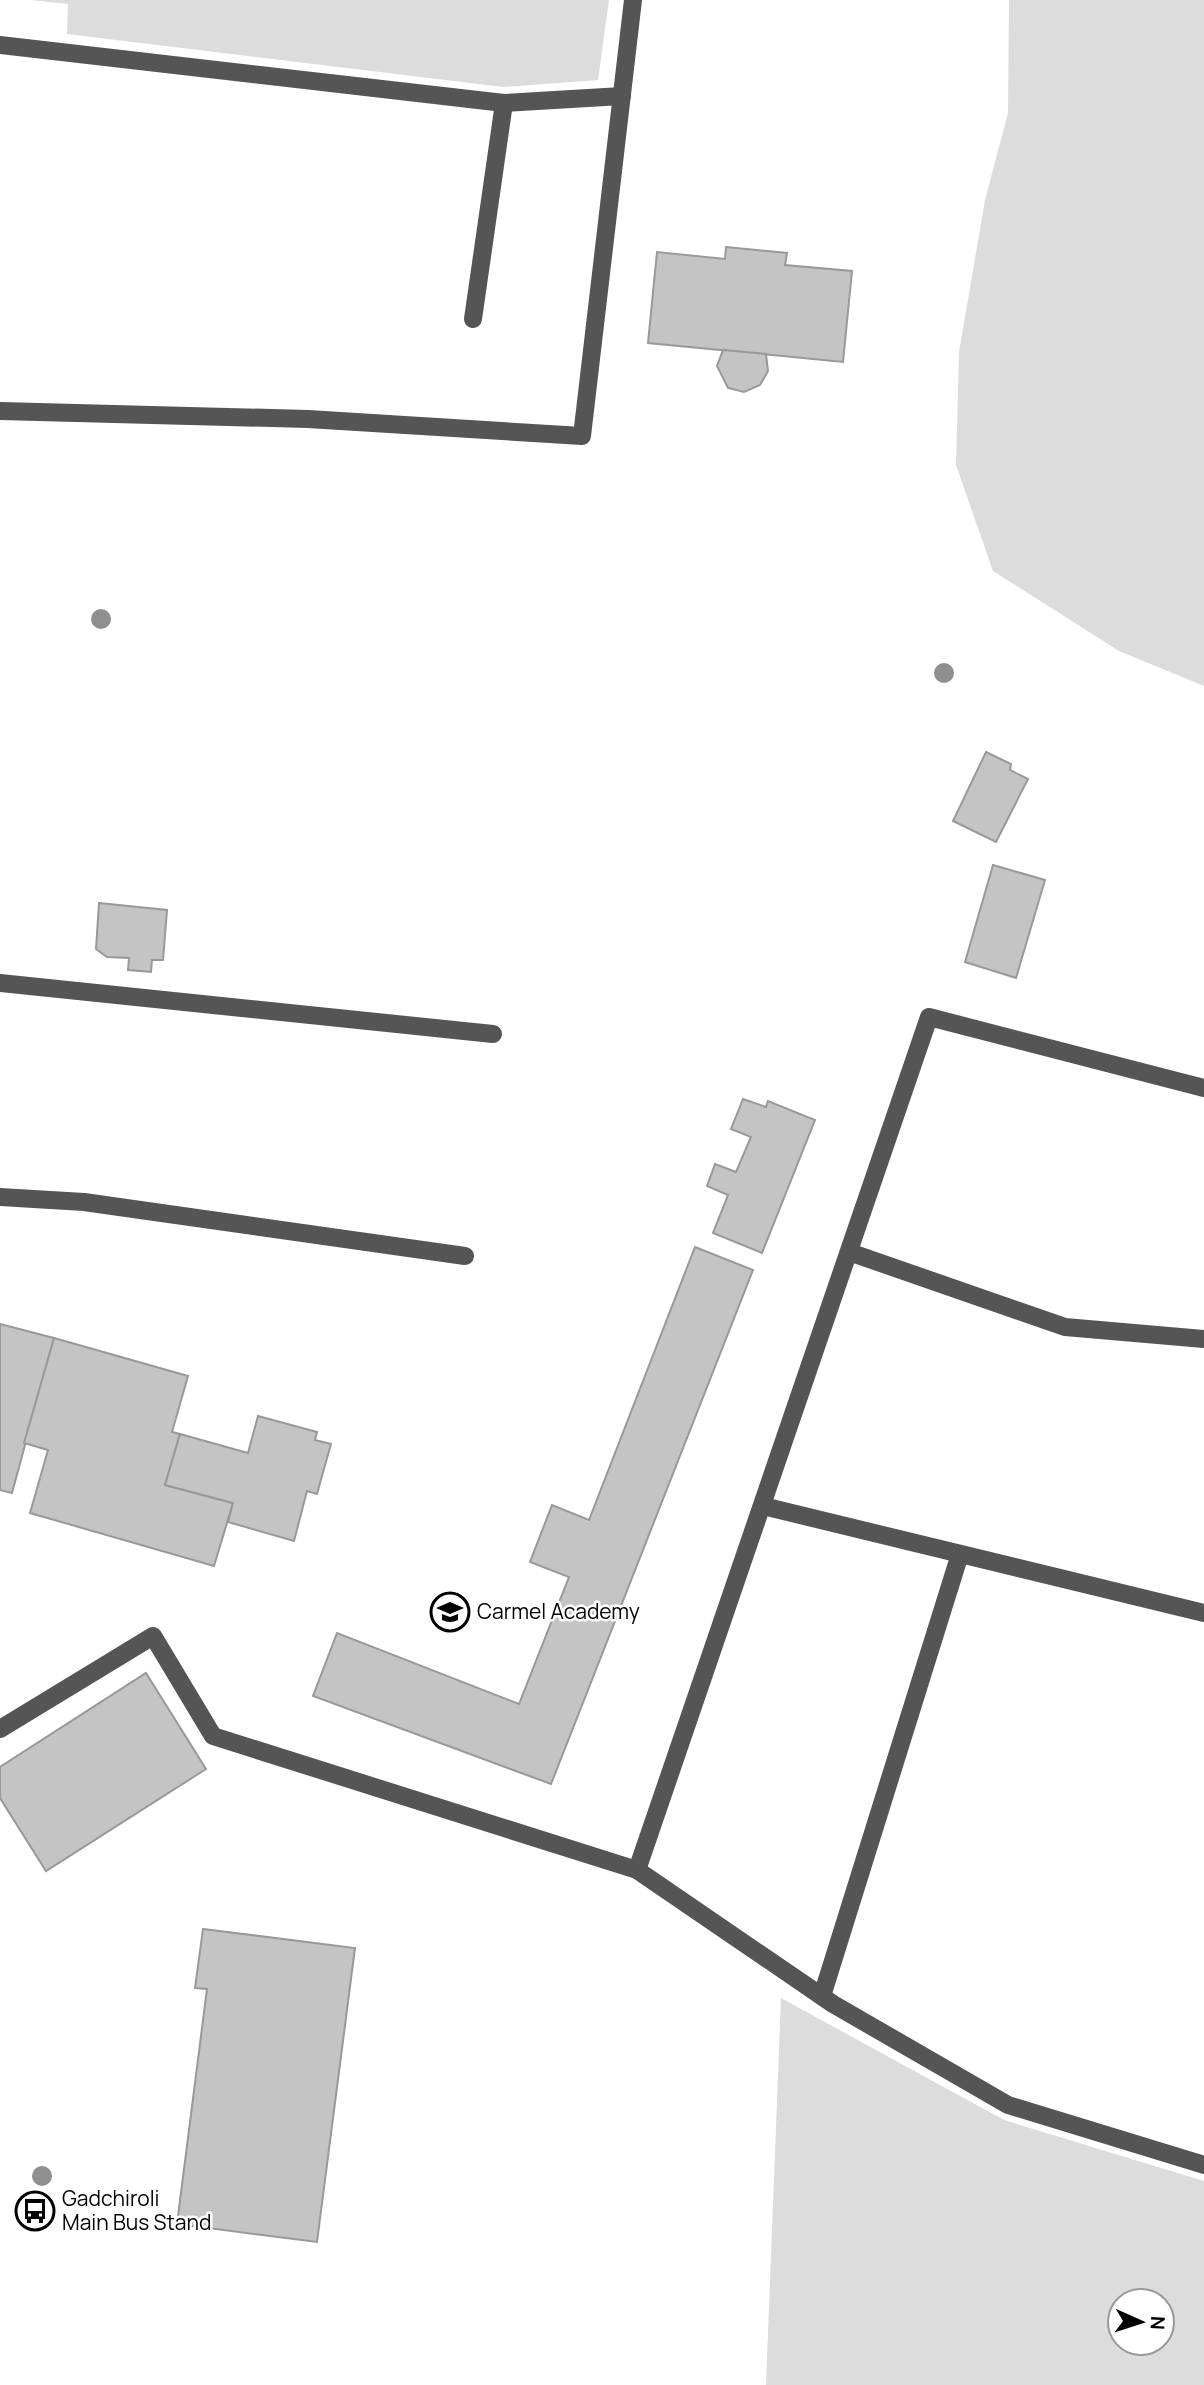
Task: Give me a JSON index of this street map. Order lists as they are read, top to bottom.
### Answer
{
  "places": {
    "school or university": ["Carmel Academy"],
    "bus stop": ["Gadchiroli Main Bus Stand"]
  },
  "north": "right"
}
